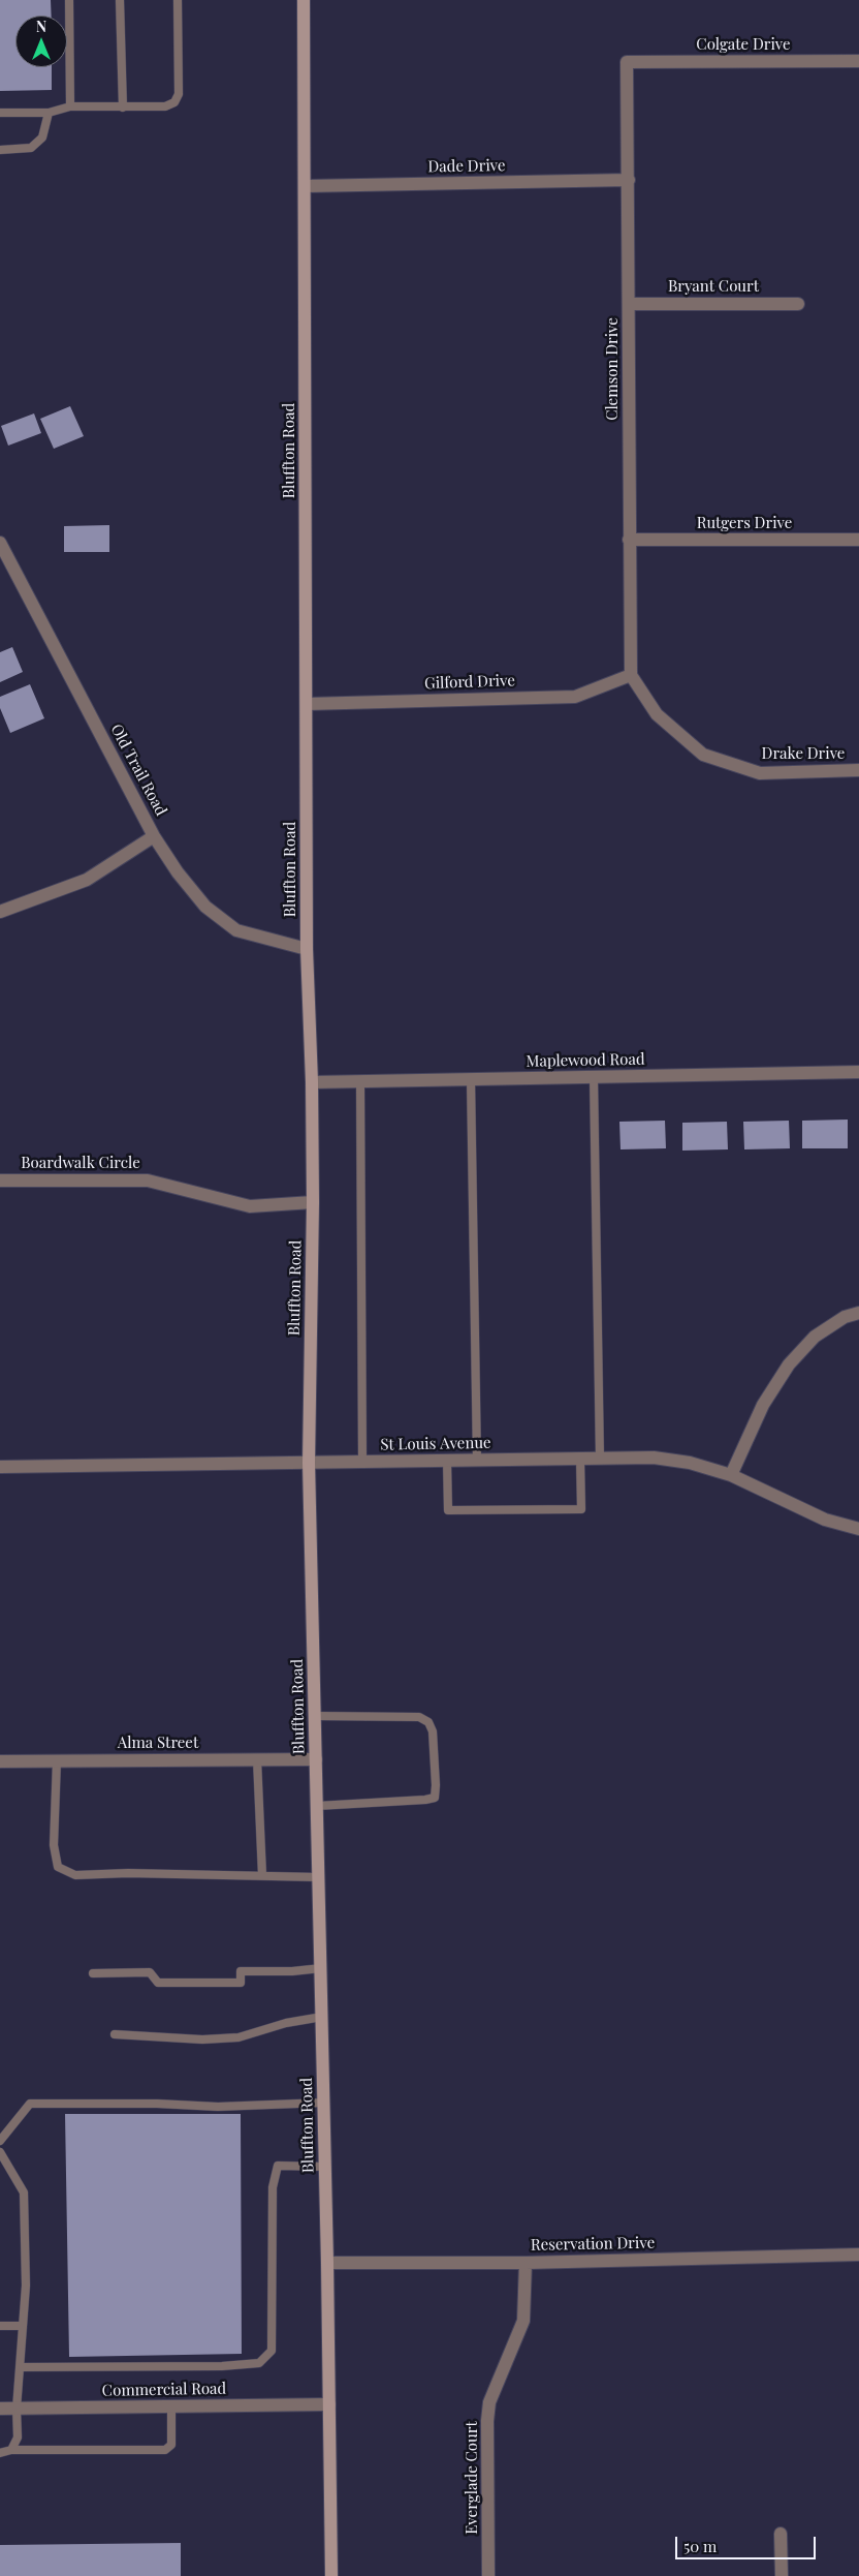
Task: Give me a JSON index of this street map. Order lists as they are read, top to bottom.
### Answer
{
  "streets": {
    "main road": ["Bluffton Road"],
    "street": [
      "Colgate Drive",
      "Dade Drive",
      "Bryant Court",
      "Clemson Drive",
      "Rutgers Drive",
      "Gilford Drive",
      "Drake Drive",
      "Old Trail Road",
      "Maplewood Road",
      "Boardwalk Circle",
      "St Louis Avenue",
      "Alma Street",
      "Reservation Drive",
      "Commercial Road",
      "Everglade Court"
    ]
  },
  "crossings": [
    ["Colgate Drive", "Clemson Drive"],
    ["Dade Drive", "Clemson Drive"],
    ["Dade Drive", "Bluffton Road"],
    ["Bryant Court", "Clemson Drive"],
    ["Clemson Drive", "Rutgers Drive"],
    ["Clemson Drive", "Gilford Drive"],
    ["Clemson Drive", "Drake Drive"],
    ["Bluffton Road", "Gilford Drive"],
    ["Bluffton Road", "Old Trail Road"],
    ["Bluffton Road", "Maplewood Road"],
    ["Bluffton Road", "Boardwalk Circle"],
    ["Bluffton Road", "St Louis Avenue"],
    ["Bluffton Road", "Alma Street"],
    ["Bluffton Road", "Reservation Drive"],
    ["Bluffton Road", "Commercial Road"],
    ["Gilford Drive", "Drake Drive"],
    ["Reservation Drive", "Everglade Court"]
  ],
  "scale_bar": "50 m",
  "north": "top"
}
